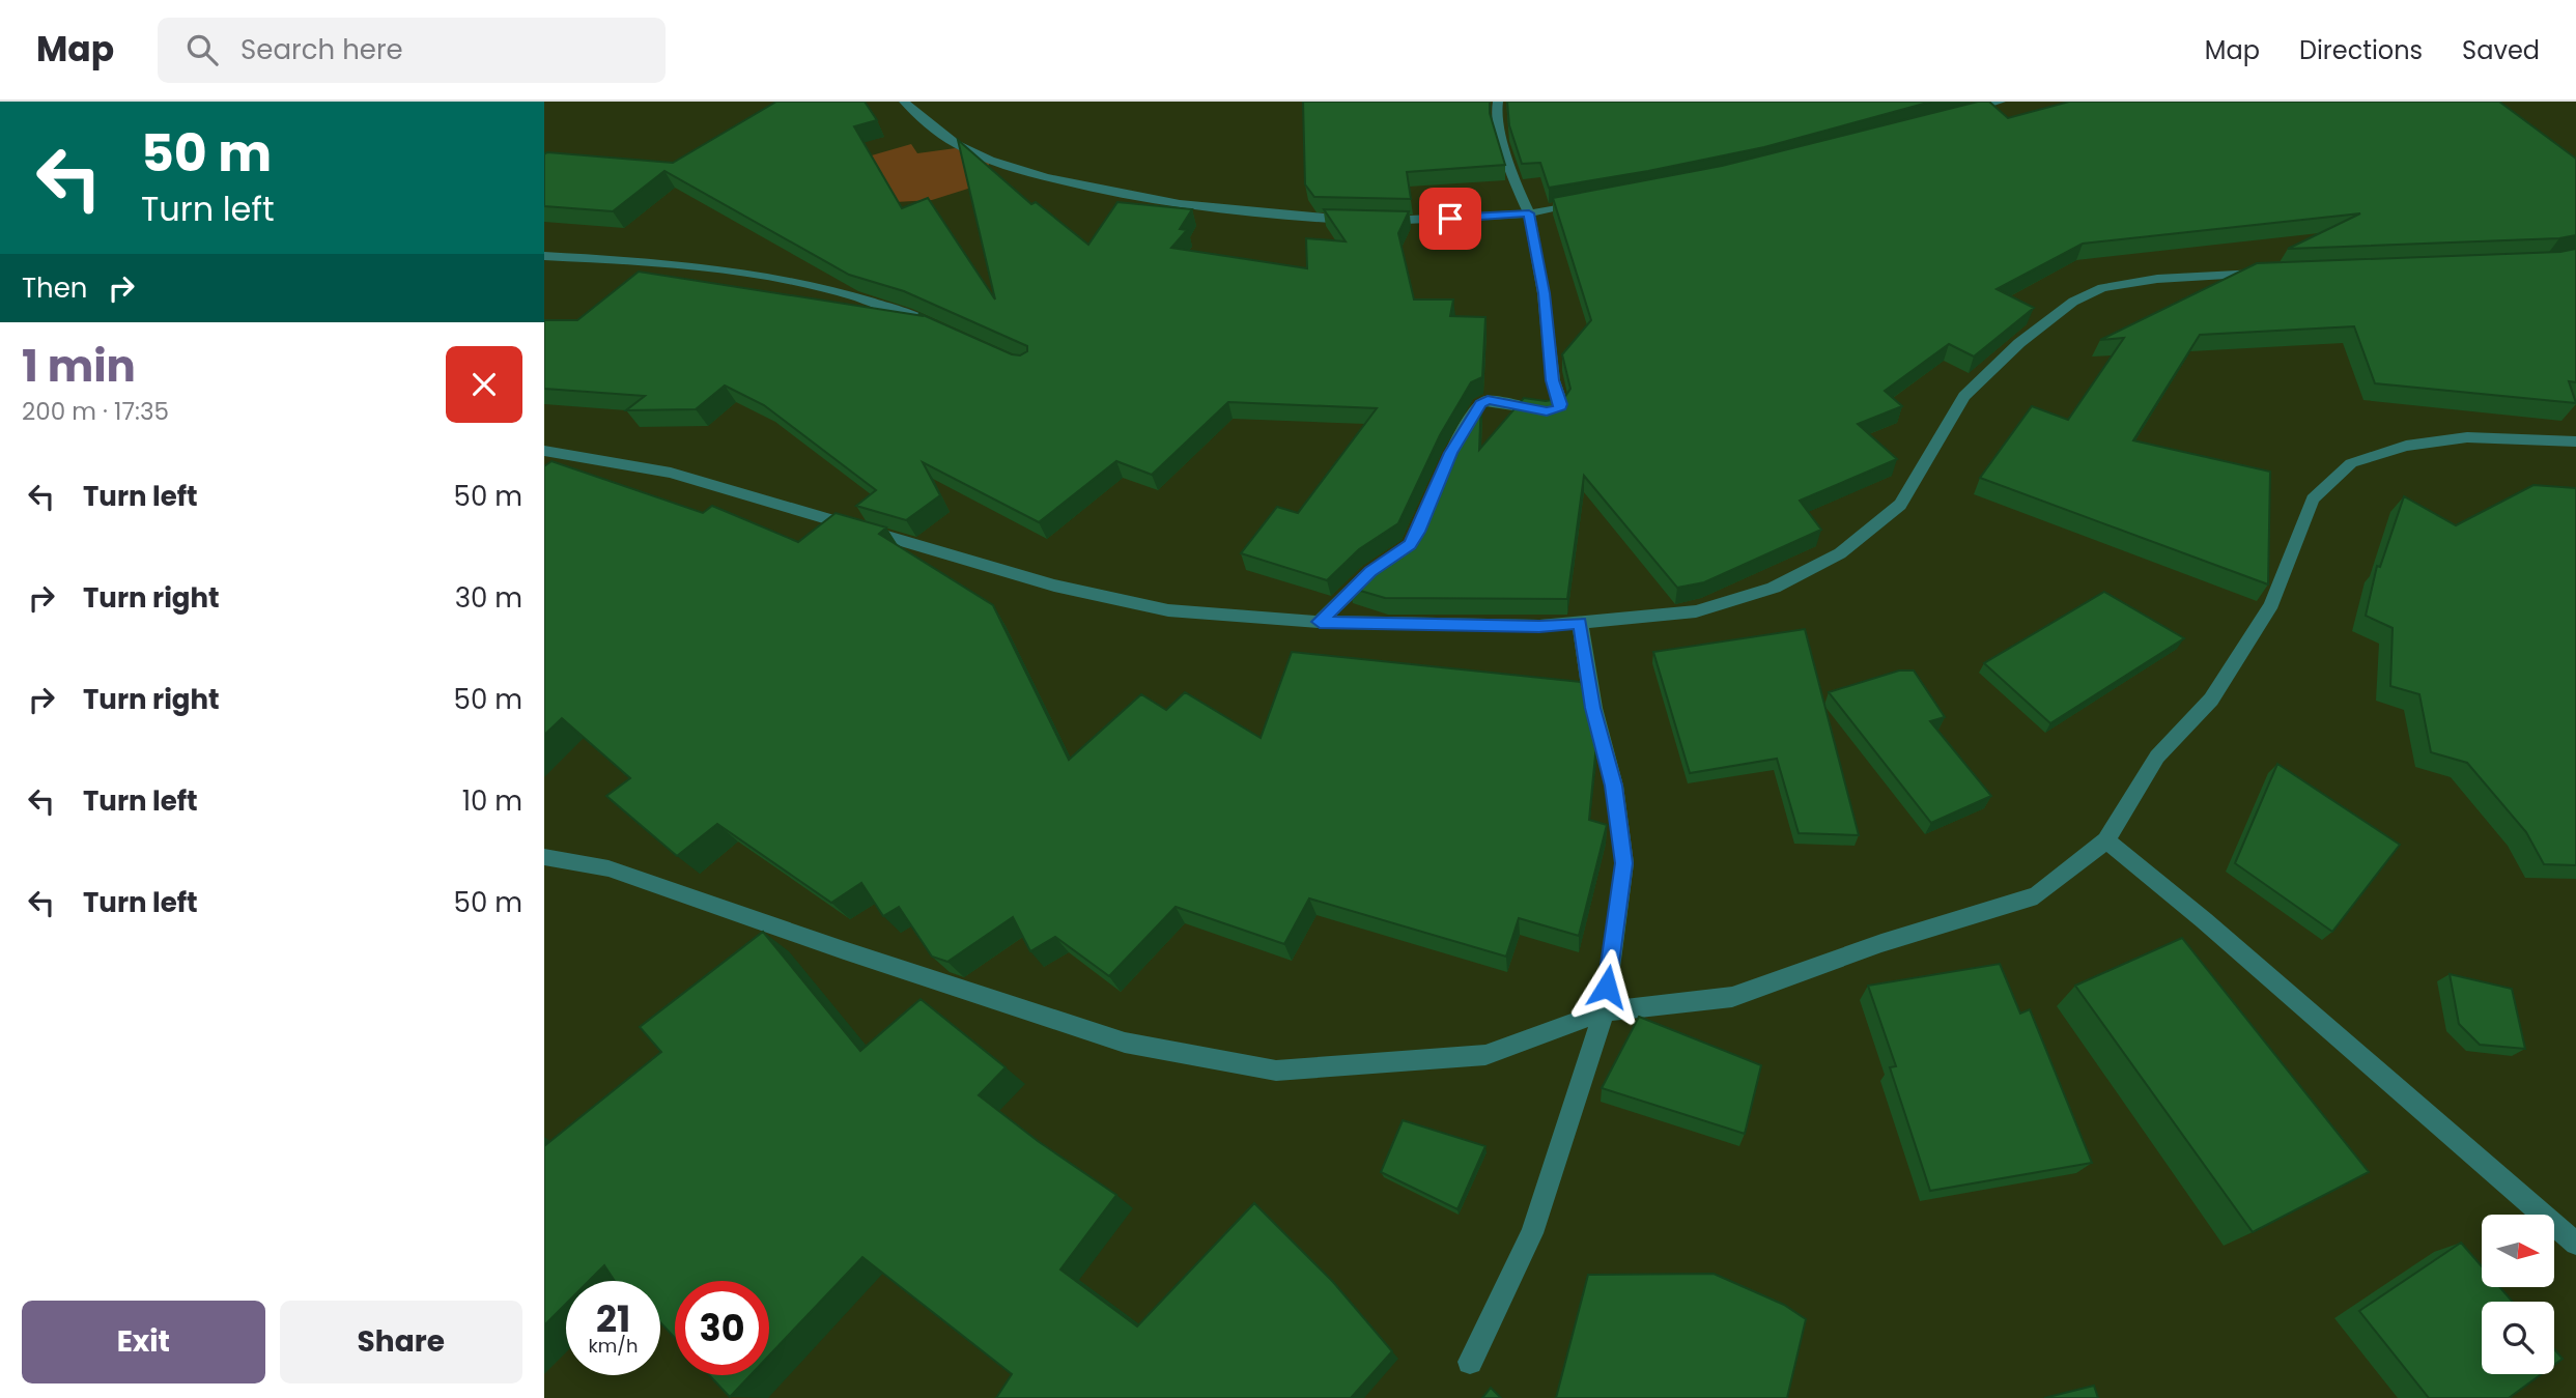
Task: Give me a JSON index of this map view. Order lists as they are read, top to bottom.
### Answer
{
  "north": "right",
  "page": {
    "header": "Map",
    "search": "Search here",
    "nav": ["Map", "Directions", "Saved"],
    "turn": ["50 m", "Turn left"],
    "then": "Then",
    "heading": ["1 min", "200 m · 17:35"],
    "list": [
      {
        "name": "Turn left",
        "value": "50 m"
      },
      {
        "name": "Turn right",
        "value": "30 m"
      },
      {
        "name": "Turn right",
        "value": "50 m"
      },
      {
        "name": "Turn left",
        "value": "10 m"
      },
      {
        "name": "Turn left",
        "value": "50 m"
      }
    ],
    "speed": "21 km/h",
    "limit": "30",
    "buttons": ["Exit", "Share"]
  }
}
